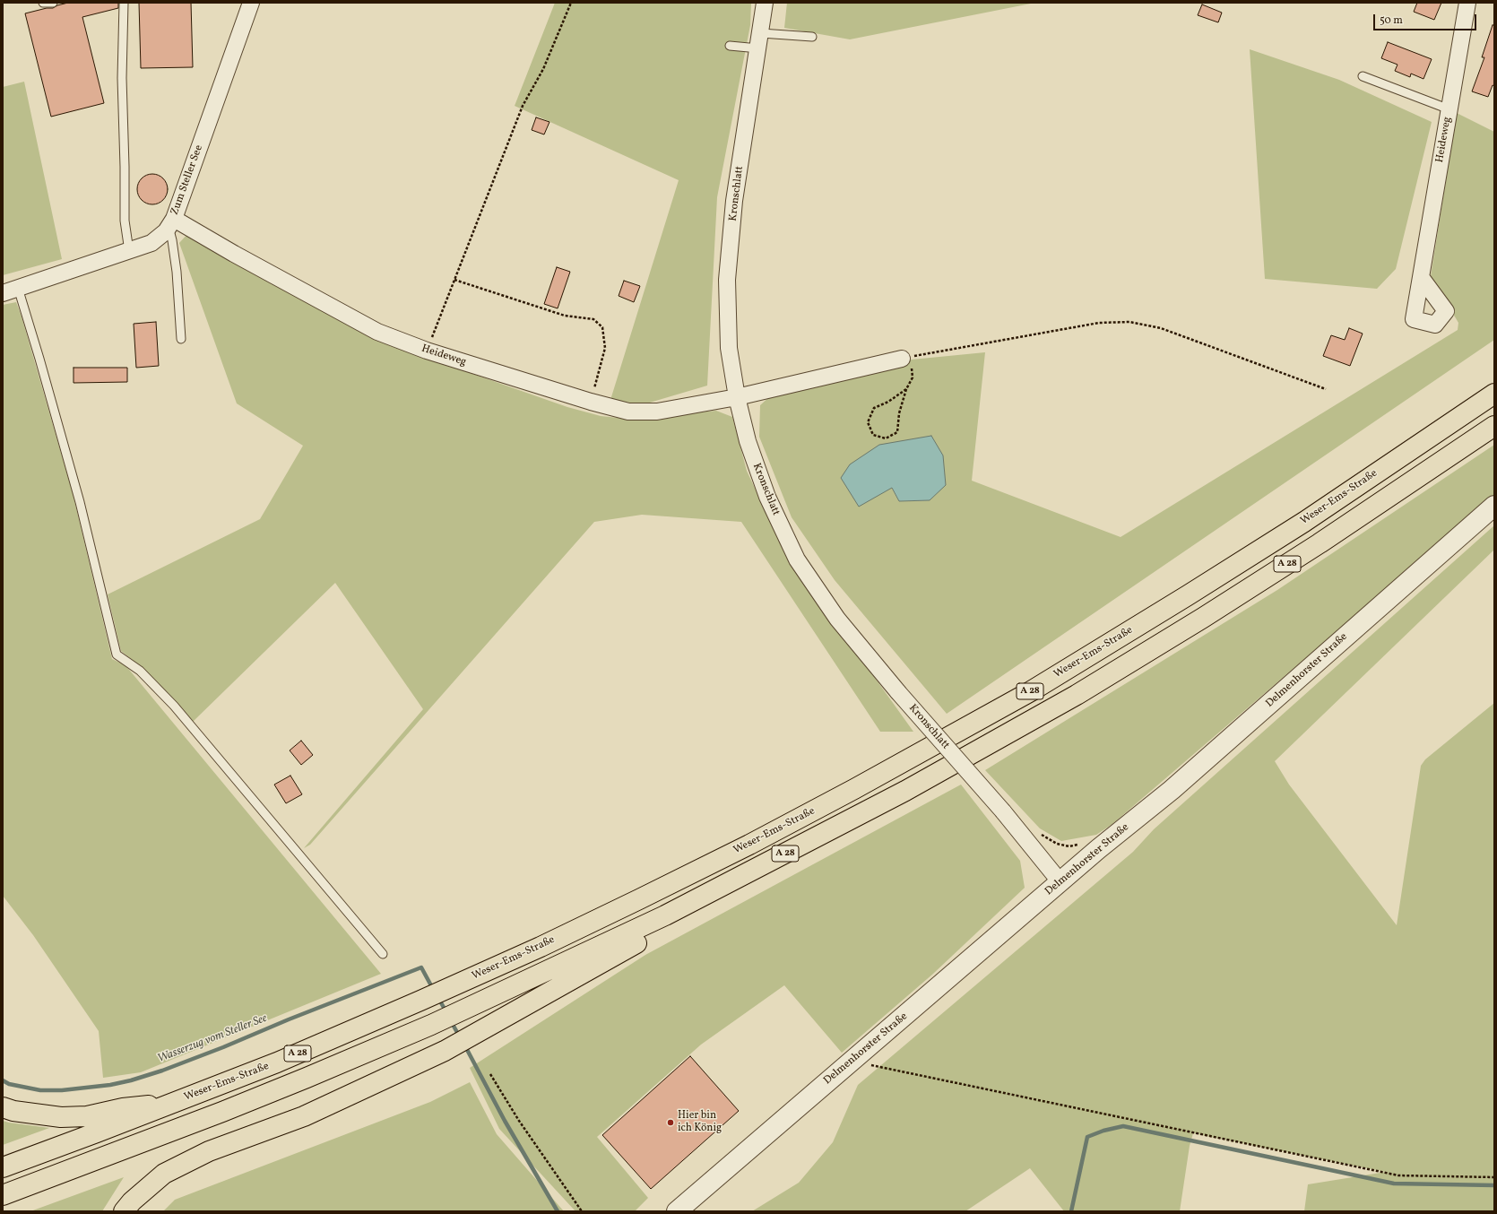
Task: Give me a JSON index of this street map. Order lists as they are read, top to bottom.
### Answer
{
  "streets": {
    "highway": ["Weser-Ems-Straße", "A 28"],
    "street": [
      "Heideweg",
      "Zum Steller See",
      "Kronschlatt",
      "Delmenhorster Straße"
    ]
  },
  "crossings": [
    ["Heideweg", "Zum Steller See"],
    ["Heideweg", "Kronschlatt"],
    ["Kronschlatt", "Delmenhorster Straße"]
  ],
  "water": ["Wasserzug vom Steller See"],
  "places": ["Hier bin ich König"],
  "scale_bar": "50 m"
}
